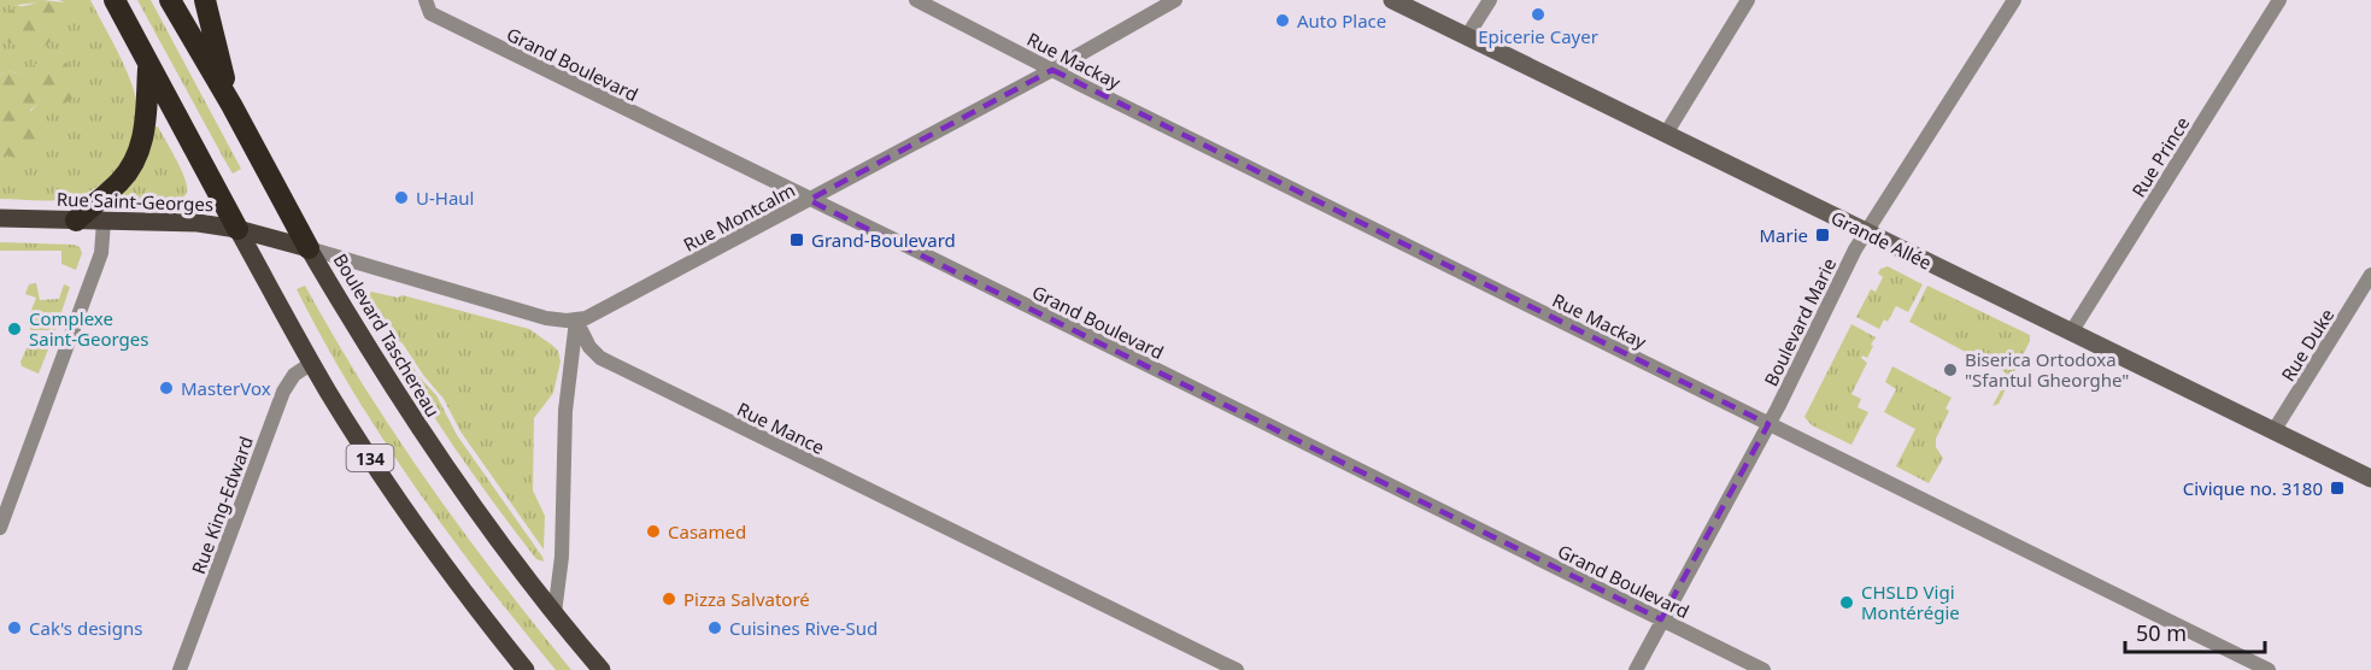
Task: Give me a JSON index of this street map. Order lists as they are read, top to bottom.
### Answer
{
  "streets": {
    "highway": ["Boulevard Taschereau", "134"],
    "main road": ["Rue Saint-Georges", "Grande Allée"],
    "street": [
      "Rue Mackay",
      "Grand Boulevard",
      "Rue Prince",
      "Rue Montcalm",
      "Boulevard Marie",
      "Rue Duke",
      "Rue Mance",
      "Rue King-Edward"
    ]
  },
  "crossings": [
    ["Rue Mackay", "Rue Montcalm"],
    ["Rue Mackay", "Boulevard Marie"],
    ["Grand Boulevard", "Rue Montcalm"],
    ["Grand Boulevard", "Boulevard Marie"],
    ["Rue Prince", "Grande Allée"],
    ["Rue Saint-Georges", "Boulevard Taschereau"],
    ["Rue Saint-Georges", "134"],
    ["Rue Montcalm", "Rue Mance"],
    ["Grande Allée", "Boulevard Marie"],
    ["Grande Allée", "Rue Duke"],
    ["134", "Rue King-Edward"]
  ],
  "places": {
    "other": [
      "Epicerie Cayer",
      "Auto Place",
      "U-Haul",
      "Complexe Saint-Georges",
      "Biserica Ortodoxa \"Sfantul Gheorghe\"",
      "MasterVox",
      "Casamed",
      "Pizza Salvatoré",
      "CHSLD Vigi Montérégie",
      "Cak's designs",
      "Cuisines Rive-Sud"
    ],
    "transit": ["Marie", "Grand-Boulevard", "Civique no. 3180"]
  },
  "scale_bar": "50 m"
}
